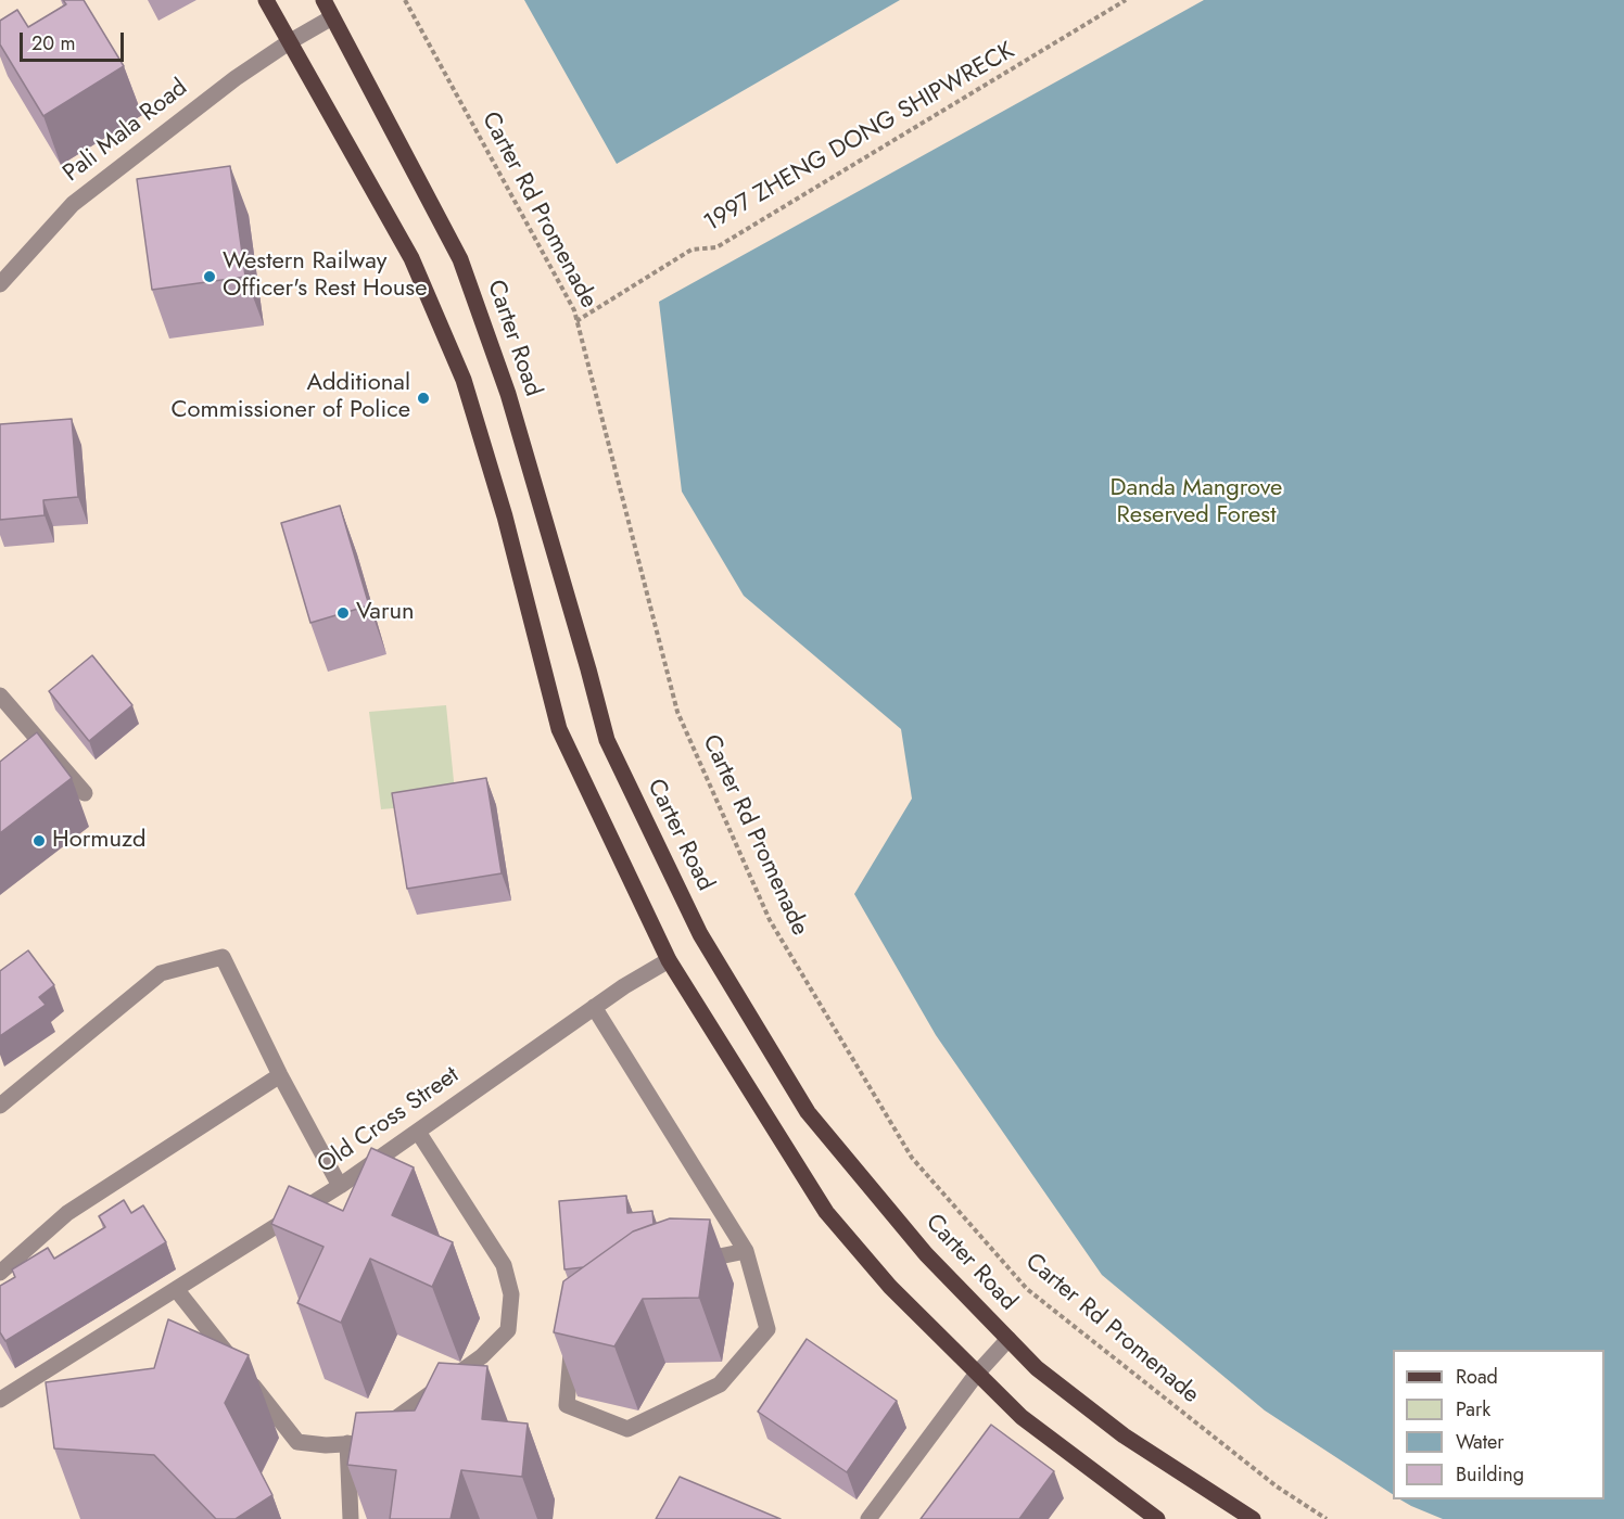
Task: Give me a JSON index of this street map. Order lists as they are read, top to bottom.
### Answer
{
  "streets": {
    "main road": ["Carter Road"],
    "street": ["Pali Mala Road", "Old Cross Street"],
    "path": ["1997 ZHENG DONG SHIPWRECK", "Carter Rd Promenade"]
  },
  "crossings": [
    ["Pali Mala Road", "Carter Road"],
    ["1997 ZHENG DONG SHIPWRECK", "Carter Rd Promenade"]
  ],
  "parks": ["Danda Mangrove Reserved Forest"],
  "places": [
    "Western Railway Officer's Rest House",
    "Additional Commissioner of Police",
    "Varun",
    "Hormuzd"
  ],
  "legend": [
    "Road",
    "Park",
    "Water",
    "Building"
  ],
  "scale_bar": "20 m"
}
